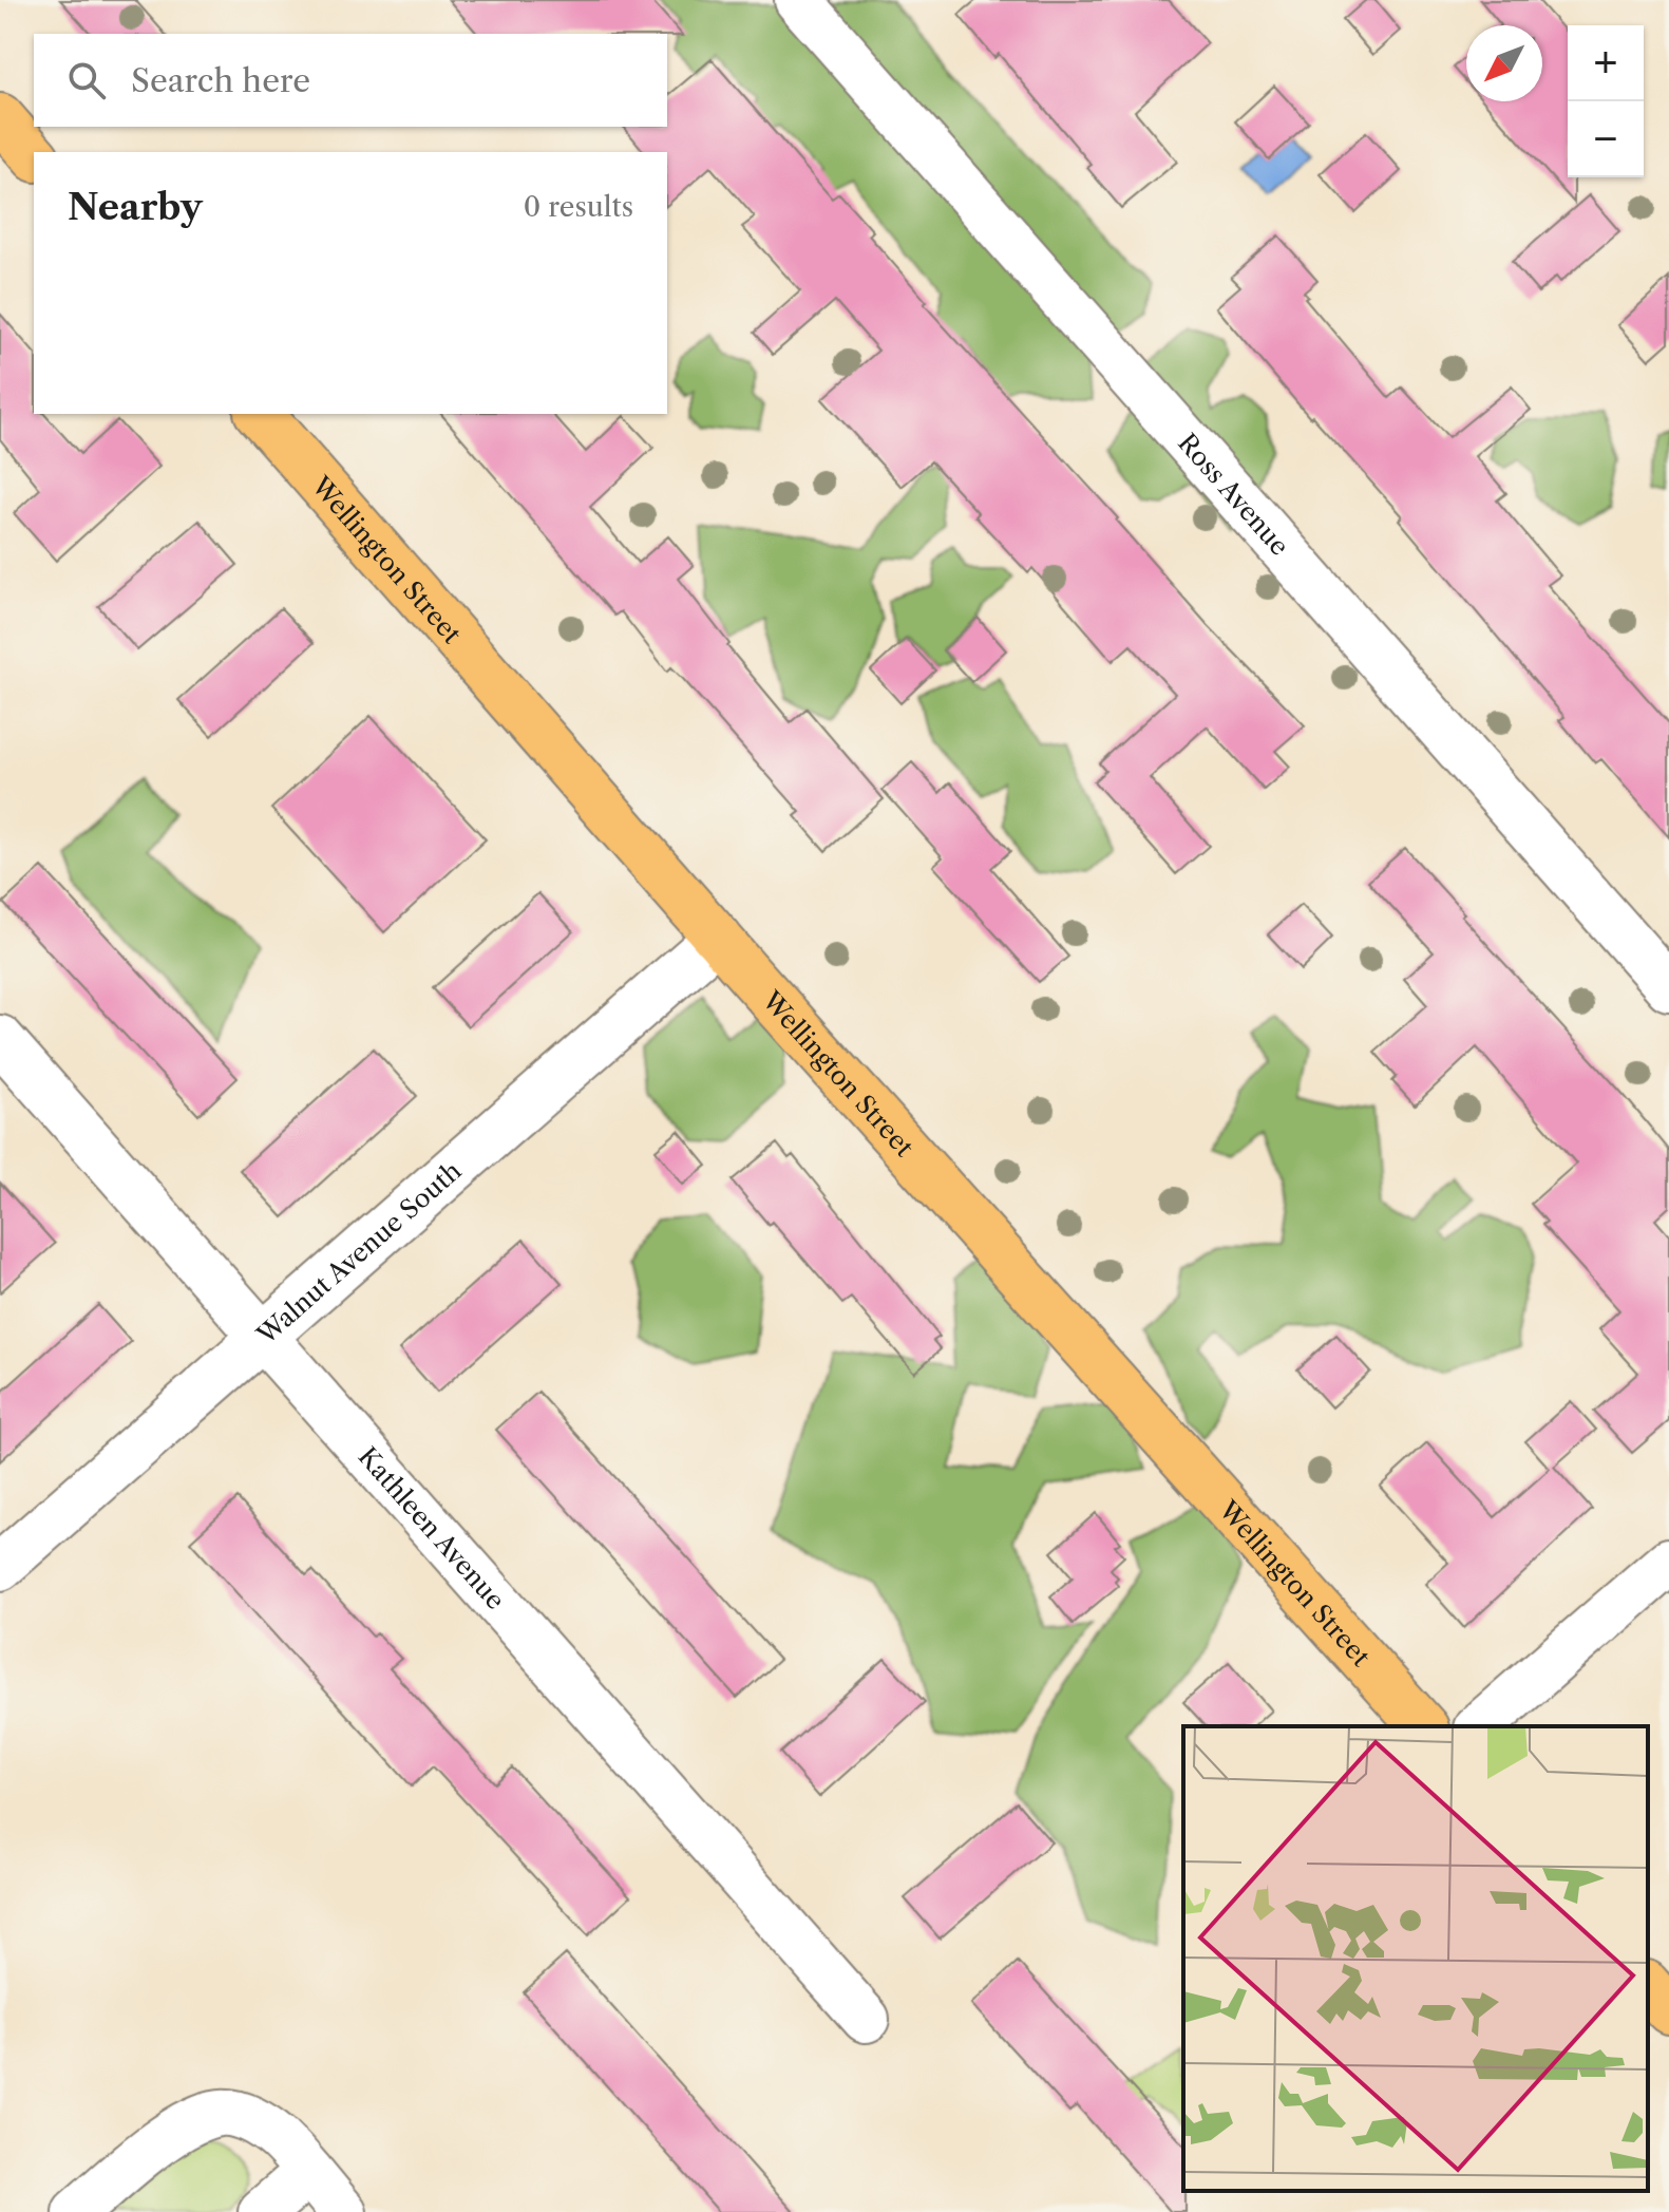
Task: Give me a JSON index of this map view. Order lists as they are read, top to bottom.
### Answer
{
  "streets": {
    "main road": ["Wellington Street"],
    "street": ["Ross Avenue", "Walnut Avenue South", "Kathleen Avenue"]
  },
  "crossings": [
    ["Wellington Street", "Walnut Avenue South"],
    ["Walnut Avenue South", "Kathleen Avenue"]
  ],
  "north": "bottom left",
  "page": {
    "map_buttons": ["+", "−"],
    "search": "Search here",
    "heading": ["Nearby", "0 results"]
  }
}
